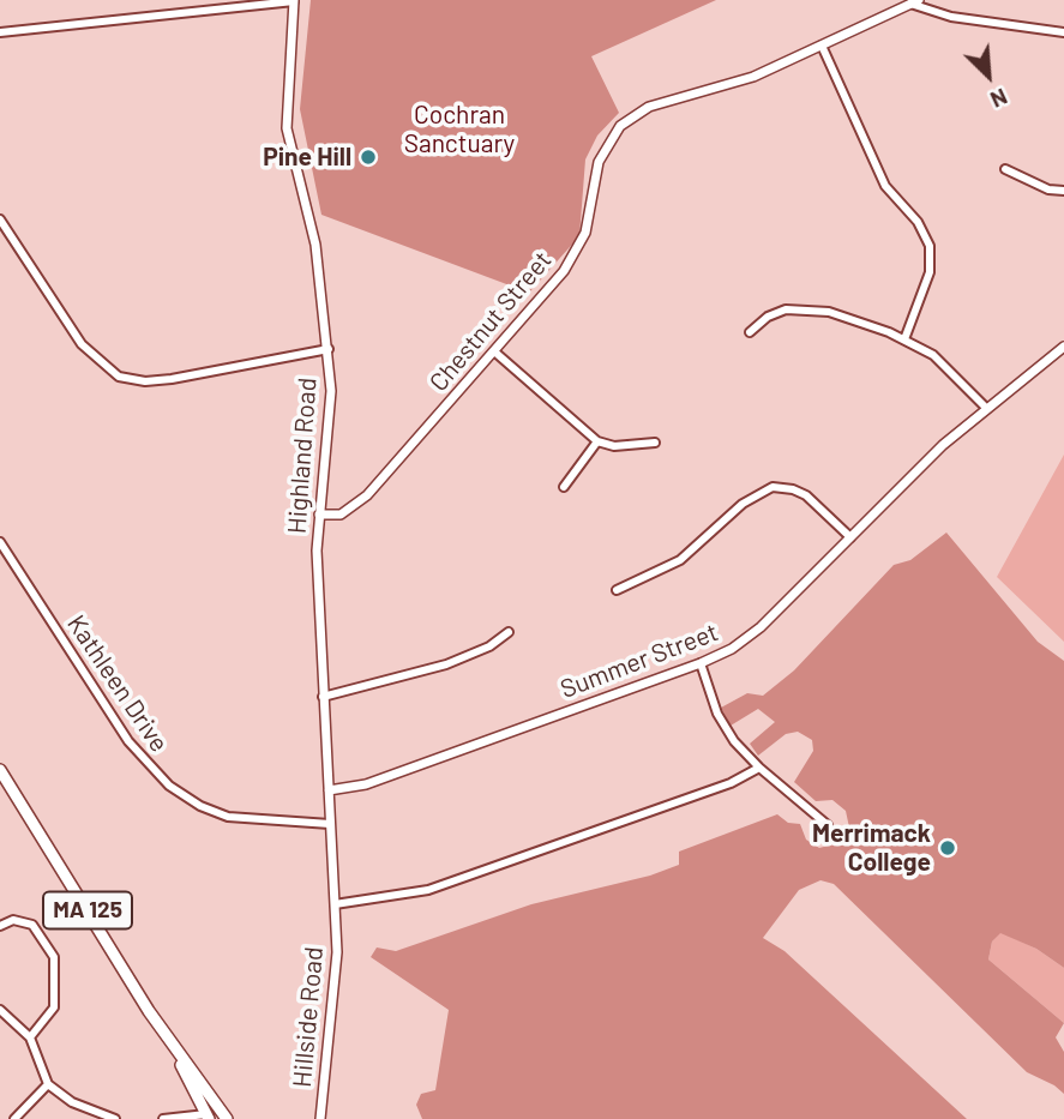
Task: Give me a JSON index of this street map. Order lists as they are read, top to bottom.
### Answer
{
  "streets": {
    "main road": ["MA 125"],
    "street": [
      "Chestnut Street",
      "Highland Road",
      "Summer Street",
      "Kathleen Drive",
      "Hillside Road"
    ]
  },
  "crossings": [
    ["Chestnut Street", "Highland Road"],
    ["Highland Road", "Summer Street"],
    ["Highland Road", "Kathleen Drive"],
    ["Highland Road", "Hillside Road"]
  ],
  "parks": ["Cochran Sanctuary"],
  "places": ["Pine Hill", "Merrimack College"],
  "north": "bottom right"
}
